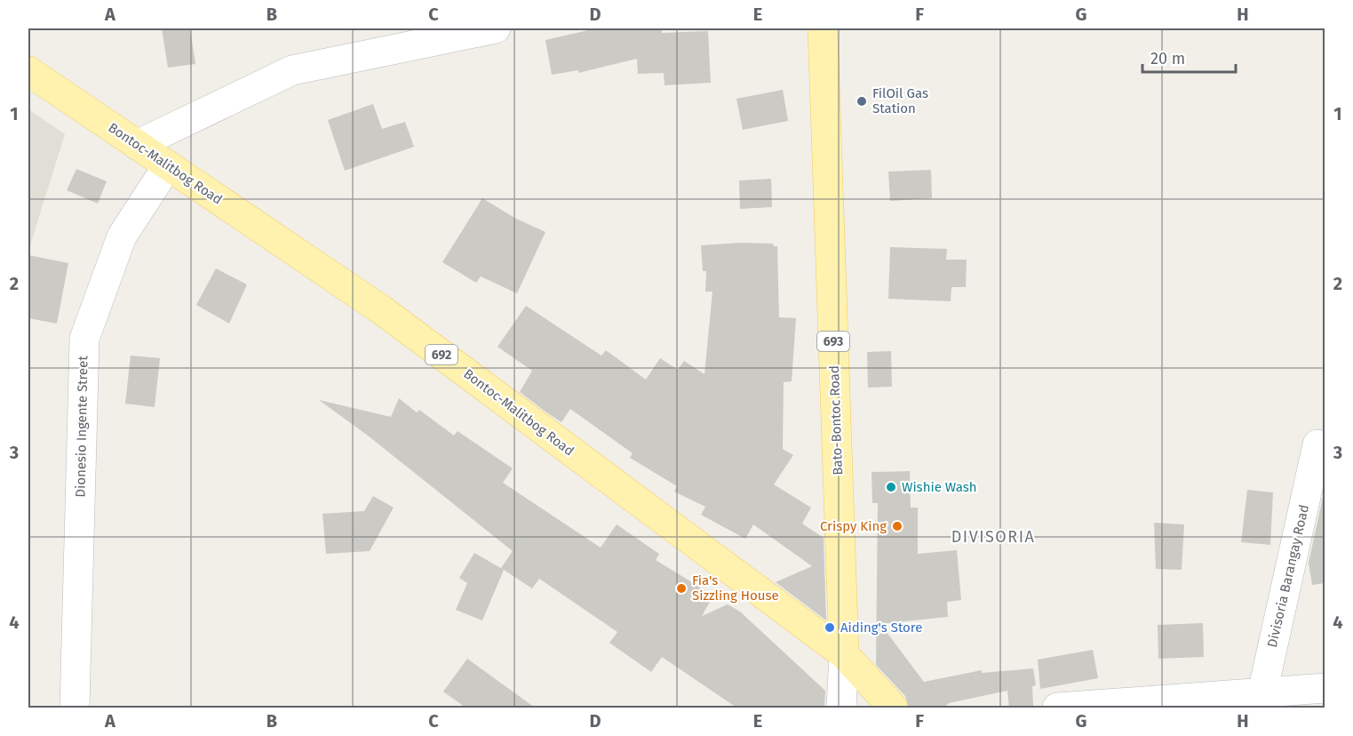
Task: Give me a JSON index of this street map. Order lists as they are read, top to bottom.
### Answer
{
  "streets": {
    "main road": [
      "Bontoc-Malitbog Road",
      "693",
      "692",
      "Bato-Bontoc Road"
    ],
    "street": ["Dionesio Ingente Street", "Divisoria Barangay Road"]
  },
  "crossings": [
    ["Bontoc-Malitbog Road", "692"],
    ["Bontoc-Malitbog Road", "Bato-Bontoc Road"],
    ["Bontoc-Malitbog Road", "Dionesio Ingente Street"],
    ["692", "Bato-Bontoc Road"]
  ],
  "districts": ["DIVISORIA"],
  "places": [
    "FilOil Gas Station",
    "Wishie Wash",
    "Crispy King",
    "Fia's Sizzling House",
    "Aiding's Store"
  ],
  "scale_bar": "20 m",
  "grid": {
    "columns": [
      "A",
      "B",
      "C",
      "D",
      "E",
      "F",
      "G",
      "H"
    ],
    "rows": [
      "1",
      "2",
      "3",
      "4"
    ]
  }
}
